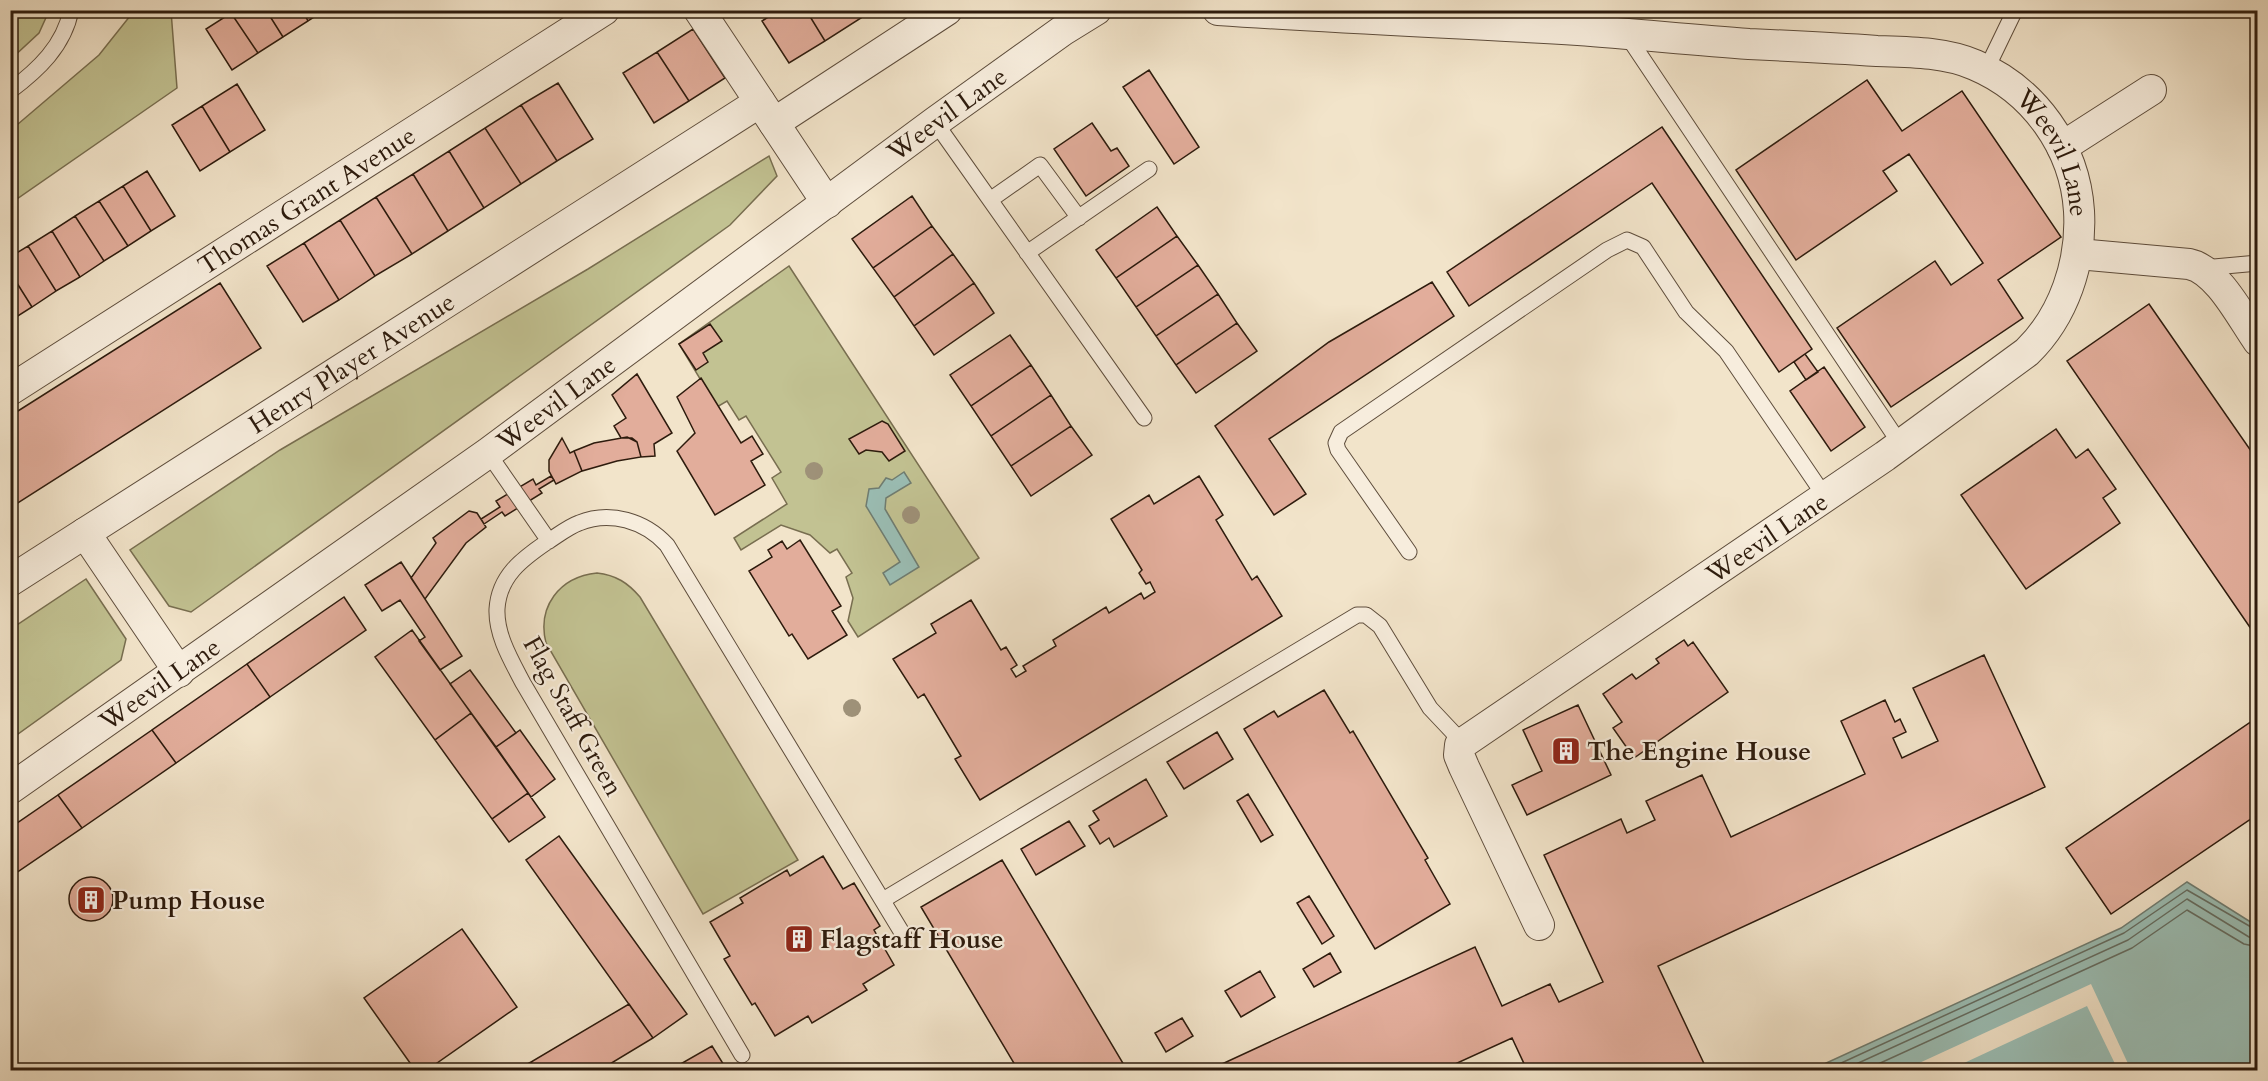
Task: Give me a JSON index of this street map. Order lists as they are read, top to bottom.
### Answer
{
  "streets": {
    "street": ["Weevil Lane", "Thomas Grant Avenue", "Henry Player Avenue"],
    "lane": ["Flag Staff Green"]
  },
  "places": {
    "building": ["The Engine House", "Pump House", "Flagstaff House"]
  }
}
